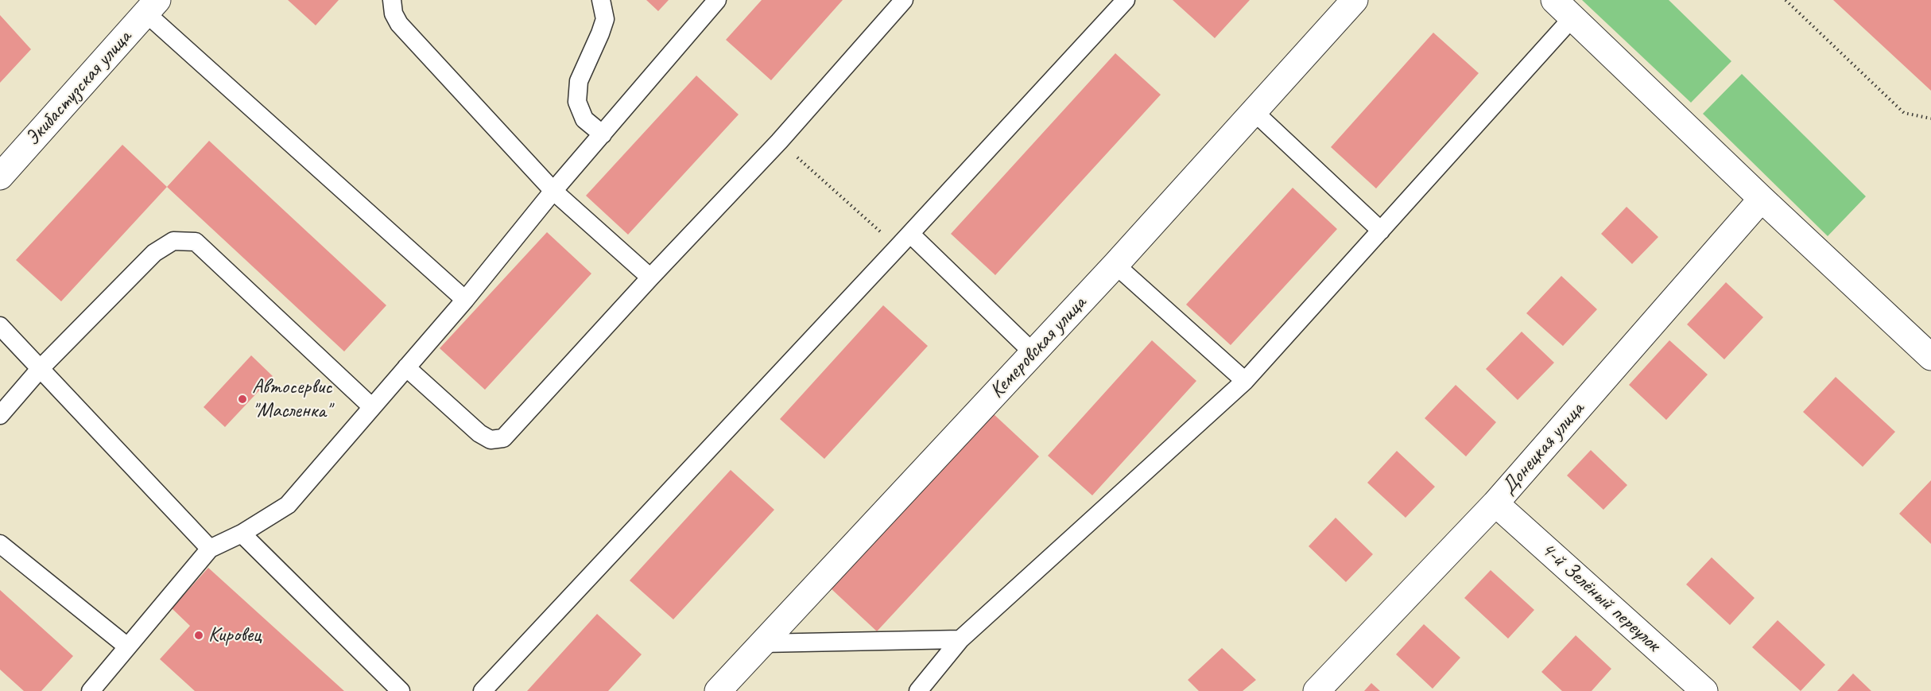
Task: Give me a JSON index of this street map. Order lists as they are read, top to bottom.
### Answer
{
  "streets": {
    "street": [
      "Экибастузская улица",
      "Кемеровская улица",
      "Донецкая улица",
      "4-й Зелёный переулок"
    ]
  },
  "crossings": [
    ["Донецкая улица", "4-й Зелёный переулок"]
  ],
  "places": ["Автосервис \"Масленка\"", "Кировец"]
}
